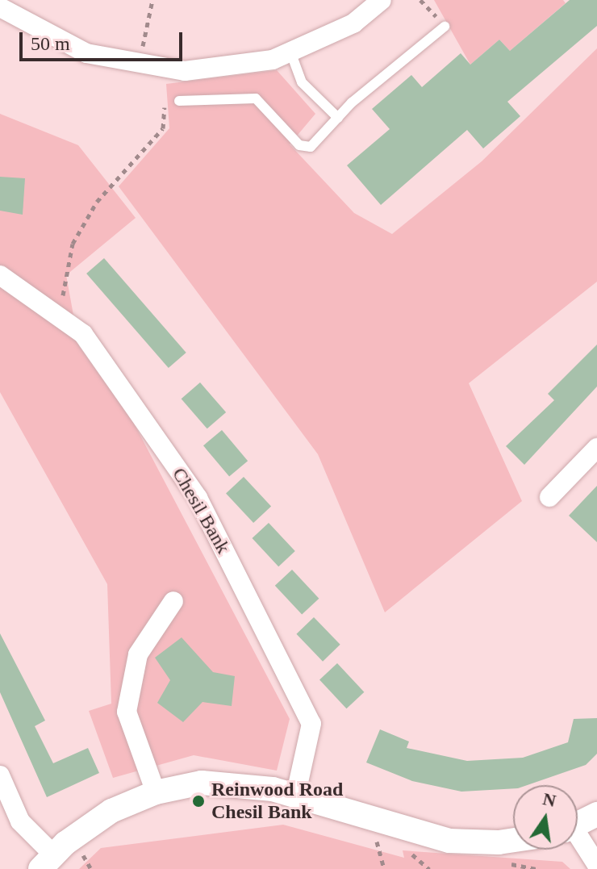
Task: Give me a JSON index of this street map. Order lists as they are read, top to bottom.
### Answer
{
  "streets": {
    "street": ["Chesil Bank"]
  },
  "places": ["Reinwood Road Chesil Bank"],
  "scale_bar": "50 m",
  "north": "top"
}
